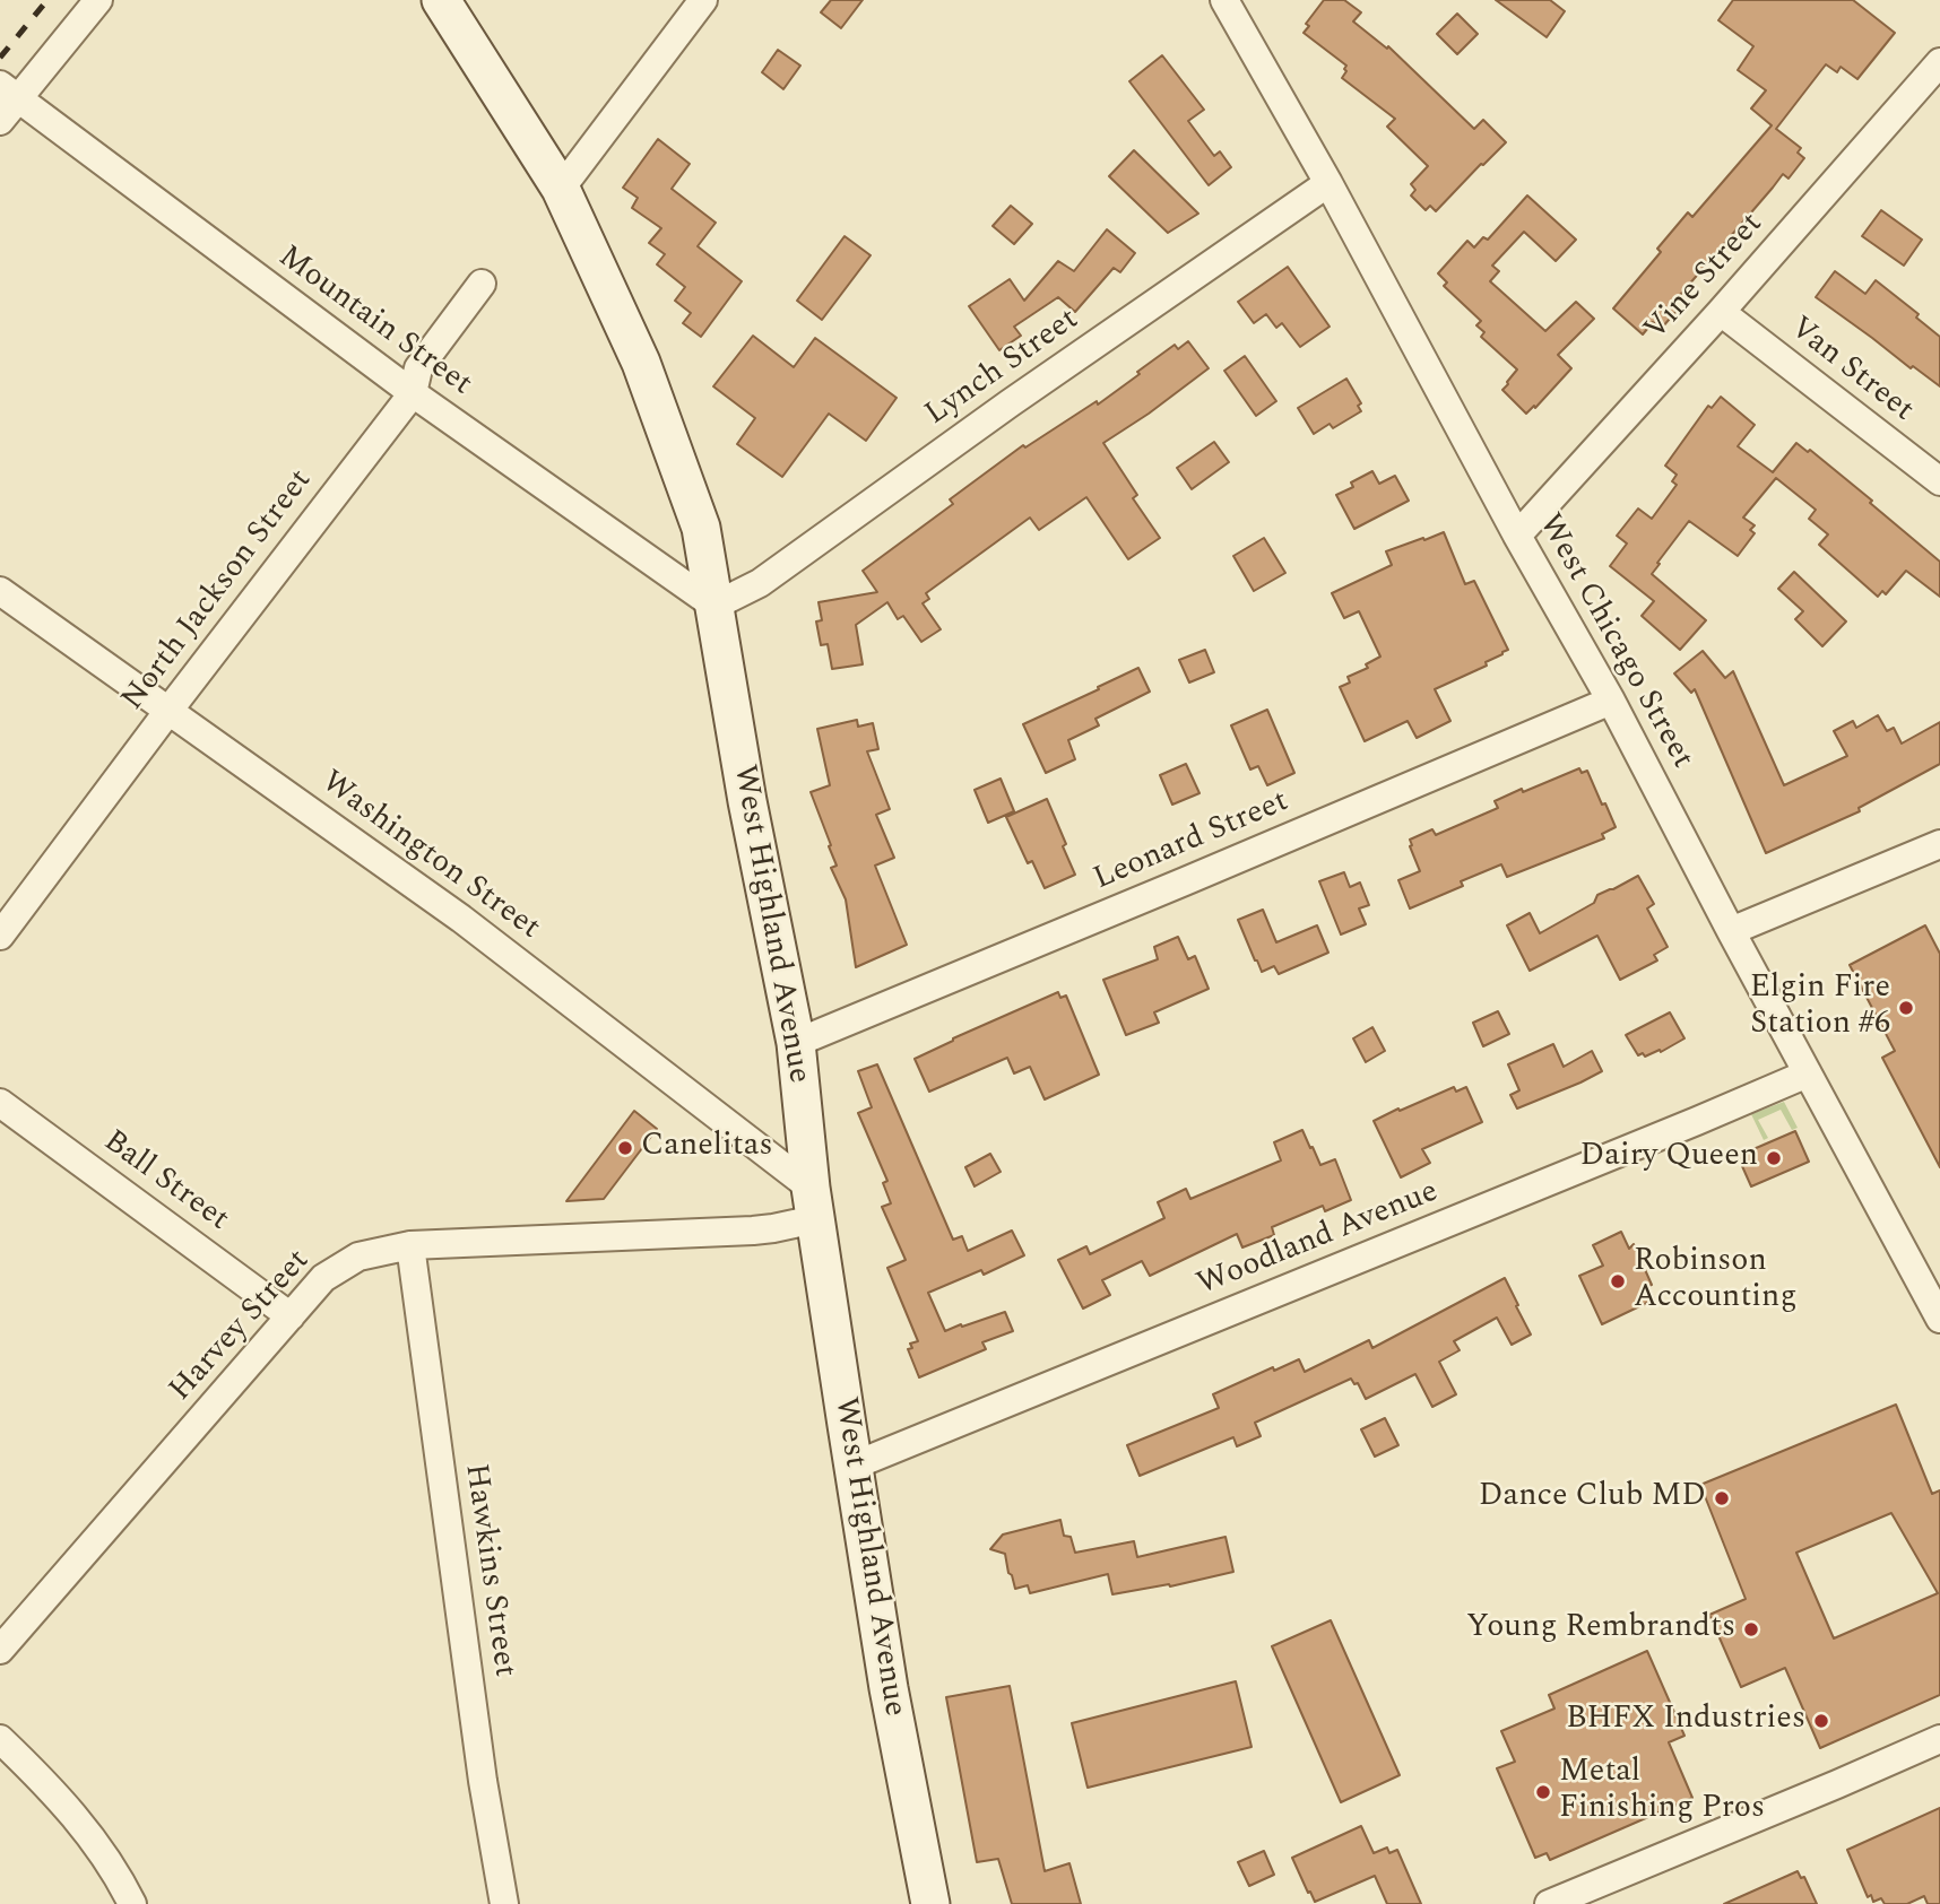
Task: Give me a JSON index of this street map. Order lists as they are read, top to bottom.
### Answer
{
  "streets": {
    "main road": ["West Highland Avenue"],
    "street": [
      "Vine Street",
      "Mountain Street",
      "Lynch Street",
      "Van Street",
      "North Jackson Street",
      "West Chicago Street",
      "Leonard Street",
      "Washington Street",
      "Ball Street",
      "Woodland Avenue",
      "Harvey Street",
      "Hawkins Street"
    ]
  },
  "crossings": [
    ["Vine Street", "Van Street"],
    ["Vine Street", "West Chicago Street"],
    ["Mountain Street", "Lynch Street"],
    ["Mountain Street", "North Jackson Street"],
    ["Mountain Street", "West Highland Avenue"],
    ["Lynch Street", "West Chicago Street"],
    ["Lynch Street", "West Highland Avenue"],
    ["North Jackson Street", "Washington Street"],
    ["West Chicago Street", "Leonard Street"],
    ["West Chicago Street", "Woodland Avenue"],
    ["Leonard Street", "West Highland Avenue"],
    ["Washington Street", "West Highland Avenue"],
    ["Washington Street", "Harvey Street"],
    ["West Highland Avenue", "Woodland Avenue"],
    ["West Highland Avenue", "Harvey Street"],
    ["Ball Street", "Harvey Street"],
    ["Harvey Street", "Hawkins Street"]
  ],
  "places": [
    "Elgin Fire Station #6",
    "Canelitas",
    "Dairy Queen",
    "Robinson Accounting",
    "Dance Club MD",
    "Young Rembrandts",
    "BHFX Industries",
    "Metal Finishing Pros"
  ]
}
